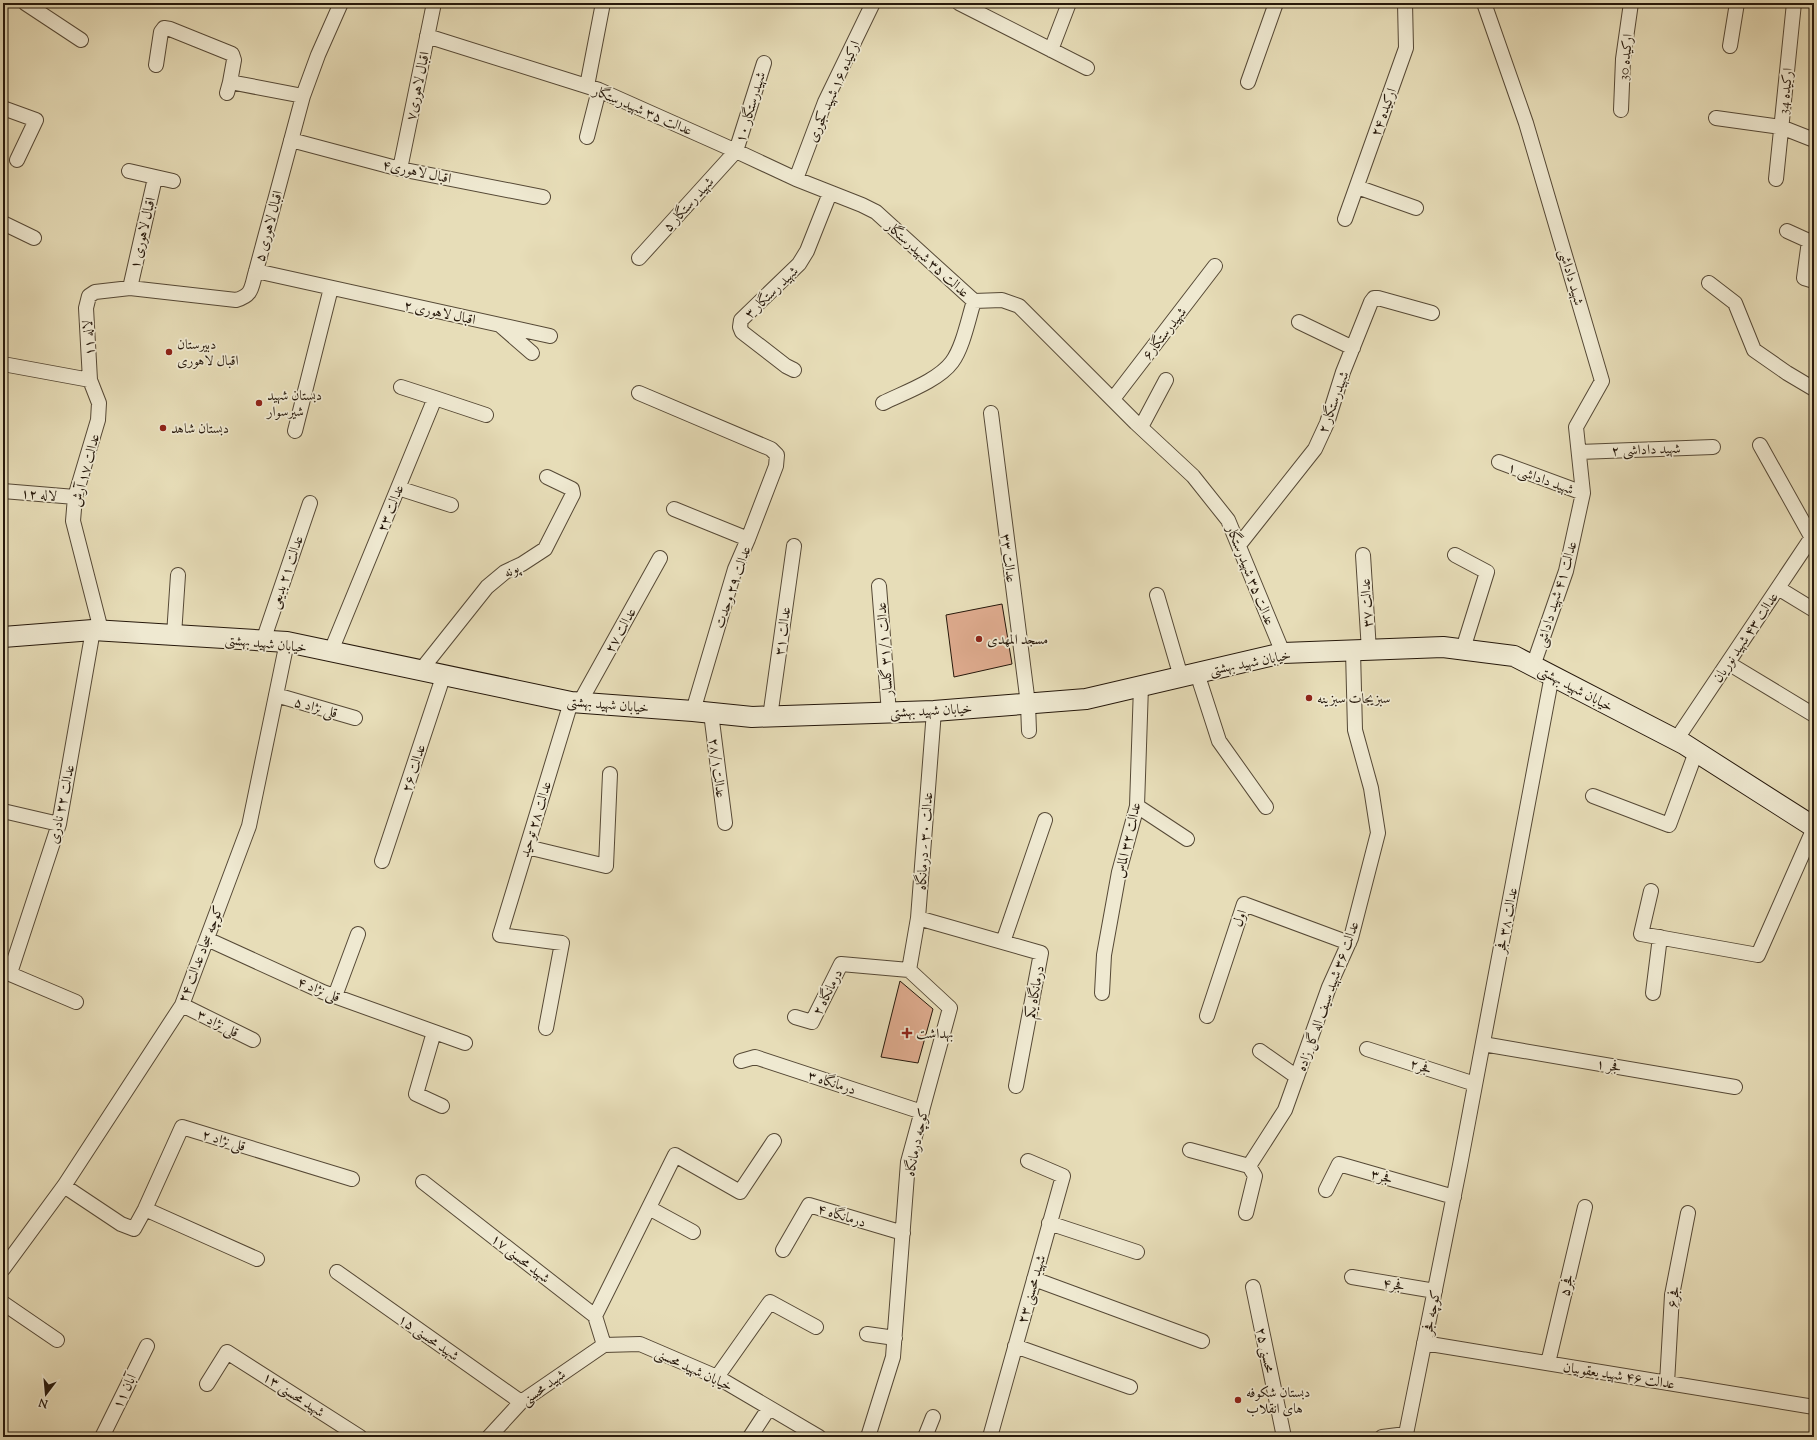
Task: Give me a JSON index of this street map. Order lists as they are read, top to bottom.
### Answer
{
  "streets": {
    "main road": ["خیابان شهید بهشتی"],
    "street": [
      "ارکیده 30",
      "اقبال لاهوری۷",
      "ارکیده ۱۶ شهید کجوری",
      "ارکیده 34",
      "شهیدرستگار ۱۰",
      "عدالت ۳۵ شهیدرستگار",
      "ارکیده ۲۴",
      "اقبال لاهوری۴",
      "شهید رستگار ۵",
      "اقبال لاهوری ۵",
      "اقبال لاهوری ۱",
      "شهید داداشی",
      "شهید رستگار ۳",
      "اقبال لاهوری ۲",
      "شهیدرستگار۶",
      "لاله ۱۱",
      "شهیدرستگار ۲",
      "شهید داداشی ۲",
      "عدالت ۱۷ آرش",
      "شهید داداشی ۱",
      "لاله ۱۲",
      "عدالت ۲۳",
      "عدالت ۳۳",
      "پونه",
      "عدالت ۲۱ بدیعی",
      "عدالت ۲۹ وحدت",
      "عدالت ۴۱ شهید داداشی",
      "عدالت ۳۷",
      "عدالت ۲۷",
      "عدالت ۳۱",
      "عدالت ۴۳ شهید نوریان",
      "عدالت ۳۱/۱ گلسار",
      "قلی نژاد ۵",
      "عدالت ۲۶",
      "عدالت۲۸/۱",
      "عدالت ۲۲ نادری",
      "عدالت ۲۸ توحید",
      "عدالت ۳۲ الماس",
      "عدالت ۳۰ - درمانگاه",
      "اول",
      "عدالت ۳۸ فجر",
      "کوچه سجاد عدالت ۲۴",
      "قلی نژاد ۴",
      "درمانگاه ۲",
      "درمانگاه یکم",
      "عدالت ۳۶ شهید سیف اله گل زاده",
      "قلی نژاد ۳",
      "فجر ۱",
      "فجر۲",
      "درمانگاه ۳",
      "قلی نژاد ۲",
      "کوچه درمانگاه",
      "فجر۳",
      "درمانگاه ۴",
      "شهید محسنی ۱۷",
      "فجر۴",
      "فجر۵",
      "شهید محسنی ۲۳",
      "فجر۶",
      "کوچه فجر",
      "شهید محسنی ۱۵",
      "محسنی ۲۵",
      "خیابان شهید محسنی",
      "عدالت ۴۶ شهید یعقوبیان",
      "شهید محسنی",
      "آبان ۱۱",
      "شهید محسنی ۱۳"
    ]
  },
  "crossings": [
    ["اقبال لاهوری۷", "عدالت ۳۵ شهیدرستگار"],
    ["اقبال لاهوری۷", "اقبال لاهوری۴"],
    ["ارکیده ۱۶ شهید کجوری", "عدالت ۳۵ شهیدرستگار"],
    ["شهیدرستگار ۱۰", "عدالت ۳۵ شهیدرستگار"],
    ["شهیدرستگار ۱۰", "شهید رستگار ۵"],
    ["عدالت ۳۵ شهیدرستگار", "شهید رستگار ۵"],
    ["عدالت ۳۵ شهیدرستگار", "شهید رستگار ۳"],
    ["عدالت ۳۵ شهیدرستگار", "شهیدرستگار۶"],
    ["عدالت ۳۵ شهیدرستگار", "شهیدرستگار ۲"],
    ["عدالت ۳۵ شهیدرستگار", "خیابان شهید بهشتی"],
    ["اقبال لاهوری۴", "اقبال لاهوری ۵"],
    ["اقبال لاهوری ۵", "اقبال لاهوری ۱"],
    ["اقبال لاهوری ۵", "اقبال لاهوری ۲"],
    ["اقبال لاهوری ۵", "لاله ۱۱"],
    ["شهید داداشی", "عدالت ۴۱ شهید داداشی"],
    ["لاله ۱۱", "عدالت ۱۷ آرش"],
    ["شهید داداشی ۲", "عدالت ۴۱ شهید داداشی"],
    ["عدالت ۱۷ آرش", "لاله ۱۲"],
    ["عدالت ۱۷ آرش", "خیابان شهید بهشتی"],
    ["عدالت ۱۷ آرش", "عدالت ۲۲ نادری"],
    ["شهید داداشی ۱", "عدالت ۴۱ شهید داداشی"],
    ["عدالت ۲۳", "خیابان شهید بهشتی"],
    ["عدالت ۳۳", "خیابان شهید بهشتی"],
    ["پونه", "خیابان شهید بهشتی"],
    ["عدالت ۲۱ بدیعی", "خیابان شهید بهشتی"],
    ["عدالت ۲۹ وحدت", "خیابان شهید بهشتی"],
    ["عدالت ۲۹ وحدت", "عدالت۲۸/۱"],
    ["عدالت ۴۱ شهید داداشی", "خیابان شهید بهشتی"],
    ["عدالت ۳۷", "خیابان شهید بهشتی"],
    ["عدالت ۳۷", "عدالت ۳۶ شهید سیف اله گل زاده"],
    ["عدالت ۲۷", "خیابان شهید بهشتی"],
    ["عدالت ۲۷", "عدالت ۲۸ توحید"],
    ["عدالت ۳۱", "خیابان شهید بهشتی"],
    ["عدالت ۴۳ شهید نوریان", "خیابان شهید بهشتی"],
    ["خیابان شهید بهشتی", "عدالت ۳۱/۱ گلسار"],
    ["خیابان شهید بهشتی", "عدالت ۲۶"],
    ["خیابان شهید بهشتی", "عدالت۲۸/۱"],
    ["خیابان شهید بهشتی", "عدالت ۲۲ نادری"],
    ["خیابان شهید بهشتی", "عدالت ۲۸ توحید"],
    ["خیابان شهید بهشتی", "عدالت ۳۲ الماس"],
    ["خیابان شهید بهشتی", "عدالت ۳۰ - درمانگاه"],
    ["خیابان شهید بهشتی", "عدالت ۳۸ فجر"],
    ["خیابان شهید بهشتی", "کوچه سجاد عدالت ۲۴"],
    ["خیابان شهید بهشتی", "عدالت ۳۶ شهید سیف اله گل زاده"],
    ["قلی نژاد ۵", "کوچه سجاد عدالت ۲۴"],
    ["عدالت ۳۰ - درمانگاه", "درمانگاه ۲"],
    ["عدالت ۳۰ - درمانگاه", "درمانگاه یکم"],
    ["عدالت ۳۰ - درمانگاه", "کوچه درمانگاه"],
    ["اول", "عدالت ۳۶ شهید سیف اله گل زاده"],
    ["عدالت ۳۸ فجر", "فجر ۱"],
    ["عدالت ۳۸ فجر", "فجر۲"],
    ["عدالت ۳۸ فجر", "کوچه فجر"],
    ["کوچه سجاد عدالت ۲۴", "قلی نژاد ۴"],
    ["کوچه سجاد عدالت ۲۴", "قلی نژاد ۳"],
    ["کوچه سجاد عدالت ۲۴", "قلی نژاد ۲"],
    ["درمانگاه ۲", "کوچه درمانگاه"],
    ["درمانگاه ۳", "کوچه درمانگاه"],
    ["کوچه درمانگاه", "درمانگاه ۴"],
    ["فجر۳", "کوچه فجر"],
    ["فجر۴", "کوچه فجر"],
    ["فجر۵", "عدالت ۴۶ شهید یعقوبیان"],
    ["فجر۶", "عدالت ۴۶ شهید یعقوبیان"],
    ["کوچه فجر", "عدالت ۴۶ شهید یعقوبیان"],
    ["شهید محسنی ۱۵", "شهید محسنی"],
    ["خیابان شهید محسنی", "شهید محسنی"]
  ],
  "places": {
    "other": [
      "دبیرستان اقبال لاهوری",
      "دبستان شهید شیرسوار",
      "دبستان شاهد",
      "مسجد المهدی",
      "سبزیجات سبزینه",
      "دبستان شکوفه های انقلاب"
    ],
    "health": ["بهداشت"]
  },
  "north": "bottom"
}
